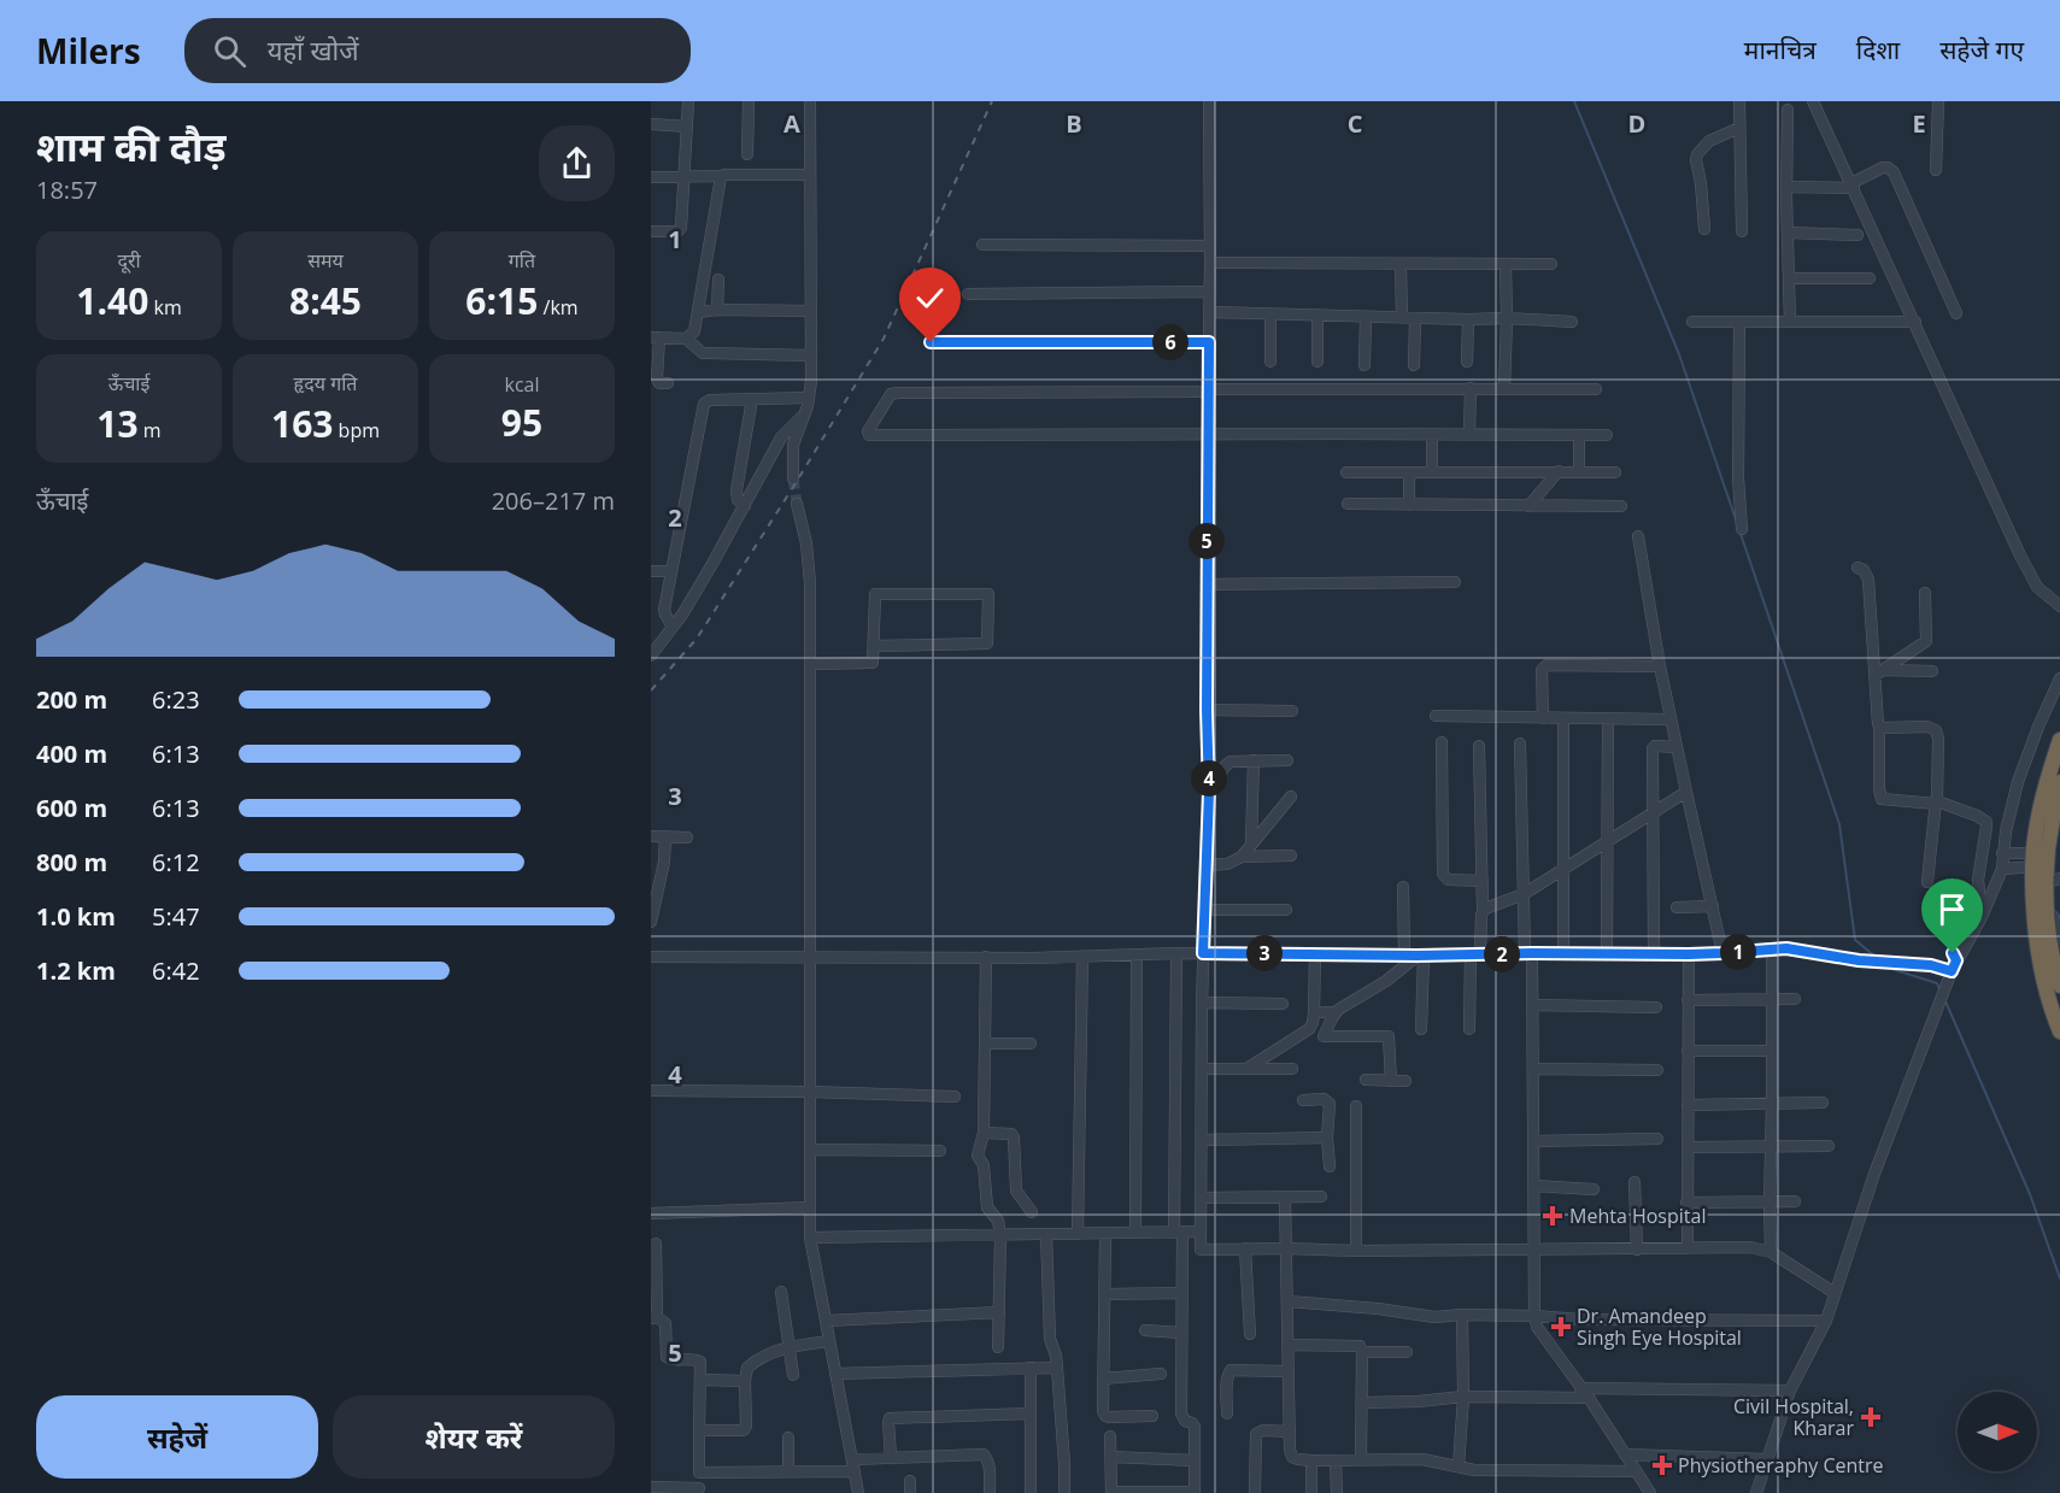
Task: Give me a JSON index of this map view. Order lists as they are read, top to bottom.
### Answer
{
  "places": {
    "health": [
      "Mehta Hospital",
      "Dr. Amandeep Singh Eye Hospital",
      "Civil Hospital, Kharar",
      "Physiotheraphy Centre"
    ]
  },
  "north": "right",
  "page": {
    "header": "Milers",
    "search": "यहाँ खोजें",
    "nav": ["मानचित्र", "दिशा", "सहेजे गए"],
    "heading": ["शाम की दौड़", "18:57"],
    "stats": [
      ["दूरी", "1.40 km"],
      ["समय", "8:45"],
      ["गति", "6:15 /km"],
      ["ऊँचाई", "13 m"],
      ["हृदय गति", "163 bpm"],
      ["kcal", "95"]
    ],
    "pins": [
      "6",
      "5",
      "4",
      "1",
      "3",
      "2"
    ],
    "chart": ["ऊँचाई", "206–217 m"],
    "list": [
      {
        "name": "200 m",
        "note": "6:23"
      },
      {
        "name": "400 m",
        "note": "6:13"
      },
      {
        "name": "600 m",
        "note": "6:13"
      },
      {
        "name": "800 m",
        "note": "6:12"
      },
      {
        "name": "1.0 km",
        "note": "5:47"
      },
      {
        "name": "1.2 km",
        "note": "6:42"
      }
    ],
    "buttons": ["सहेजें", "शेयर करें"]
  },
  "grid": {
    "columns": [
      "A",
      "B",
      "C",
      "D",
      "E"
    ],
    "rows": [
      "1",
      "2",
      "3",
      "4",
      "5"
    ]
  }
}
